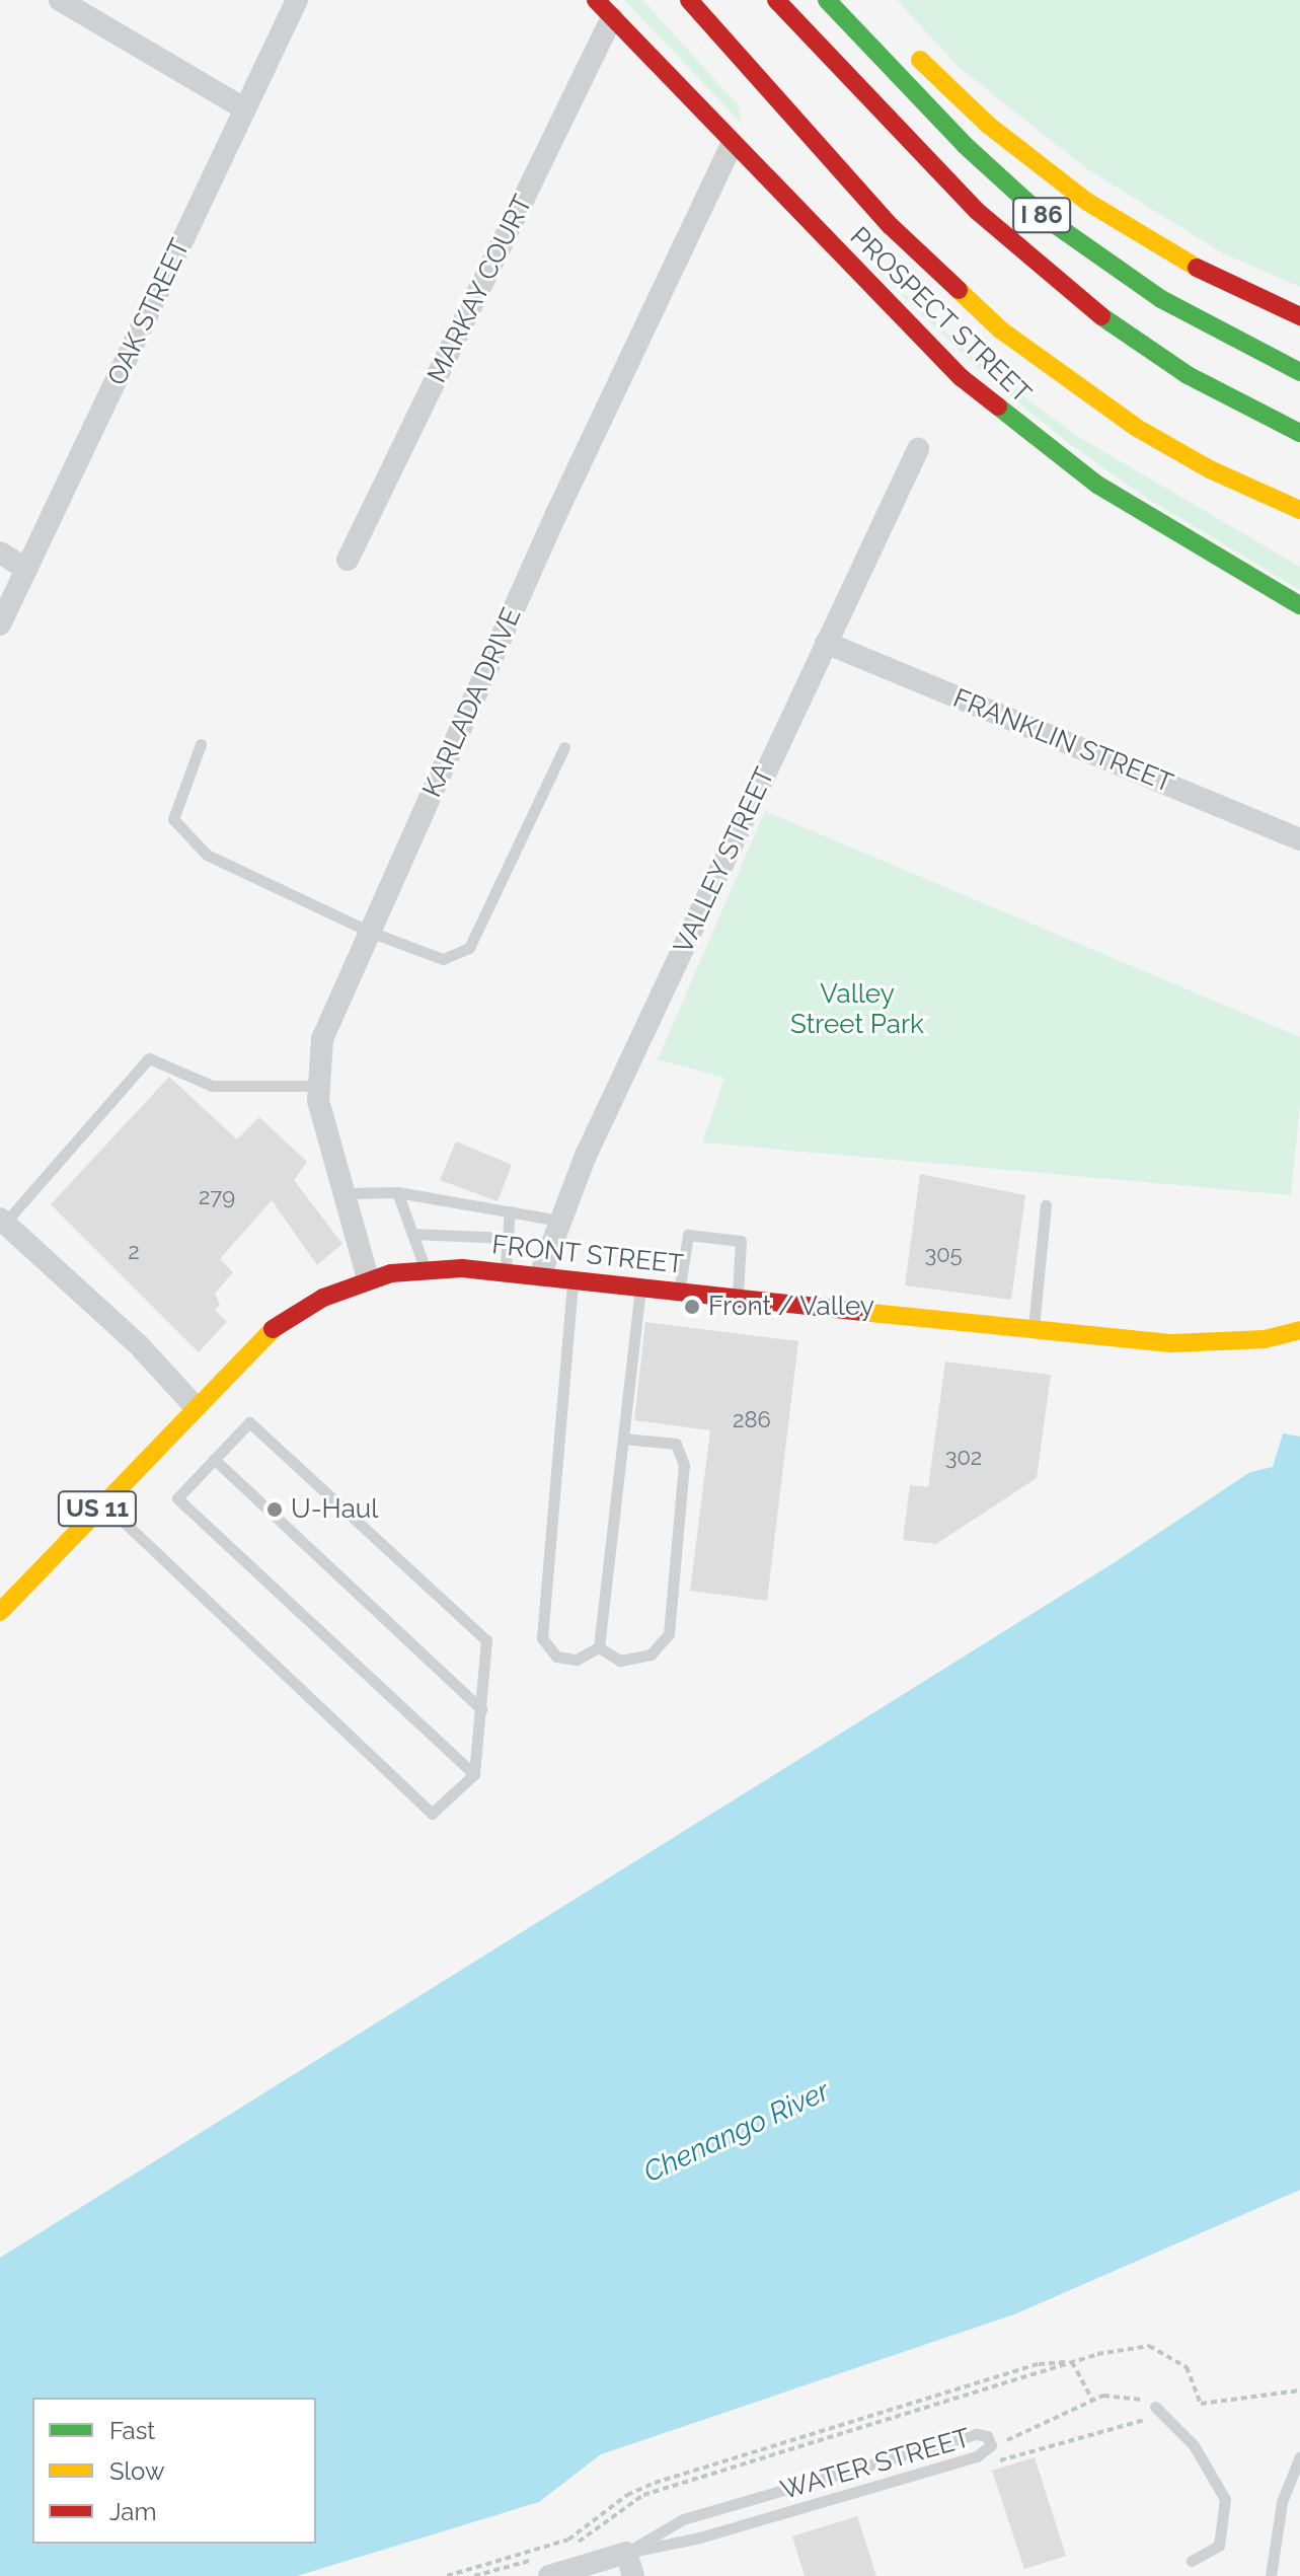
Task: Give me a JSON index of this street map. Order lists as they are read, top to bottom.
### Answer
{
  "streets": {
    "main road": [
      "I 86",
      "PROSPECT STREET",
      "FRONT STREET",
      "US 11"
    ],
    "street": [
      "MARKAY COURT",
      "OAK STREET",
      "KARLADA DRIVE",
      "FRANKLIN STREET",
      "VALLEY STREET",
      "WATER STREET"
    ]
  },
  "crossings": [
    ["MARKAY COURT", "PROSPECT STREET"],
    ["PROSPECT STREET", "KARLADA DRIVE"],
    ["KARLADA DRIVE", "FRONT STREET"],
    ["FRANKLIN STREET", "VALLEY STREET"],
    ["VALLEY STREET", "FRONT STREET"]
  ],
  "water": ["Chenango River"],
  "parks": ["Valley Street Park"],
  "places": ["Front / Valley", "U-Haul"],
  "house_numbers": [
    "279",
    "2",
    "305",
    "286",
    "302"
  ],
  "legend": ["Fast", "Slow", "Jam"]
}
